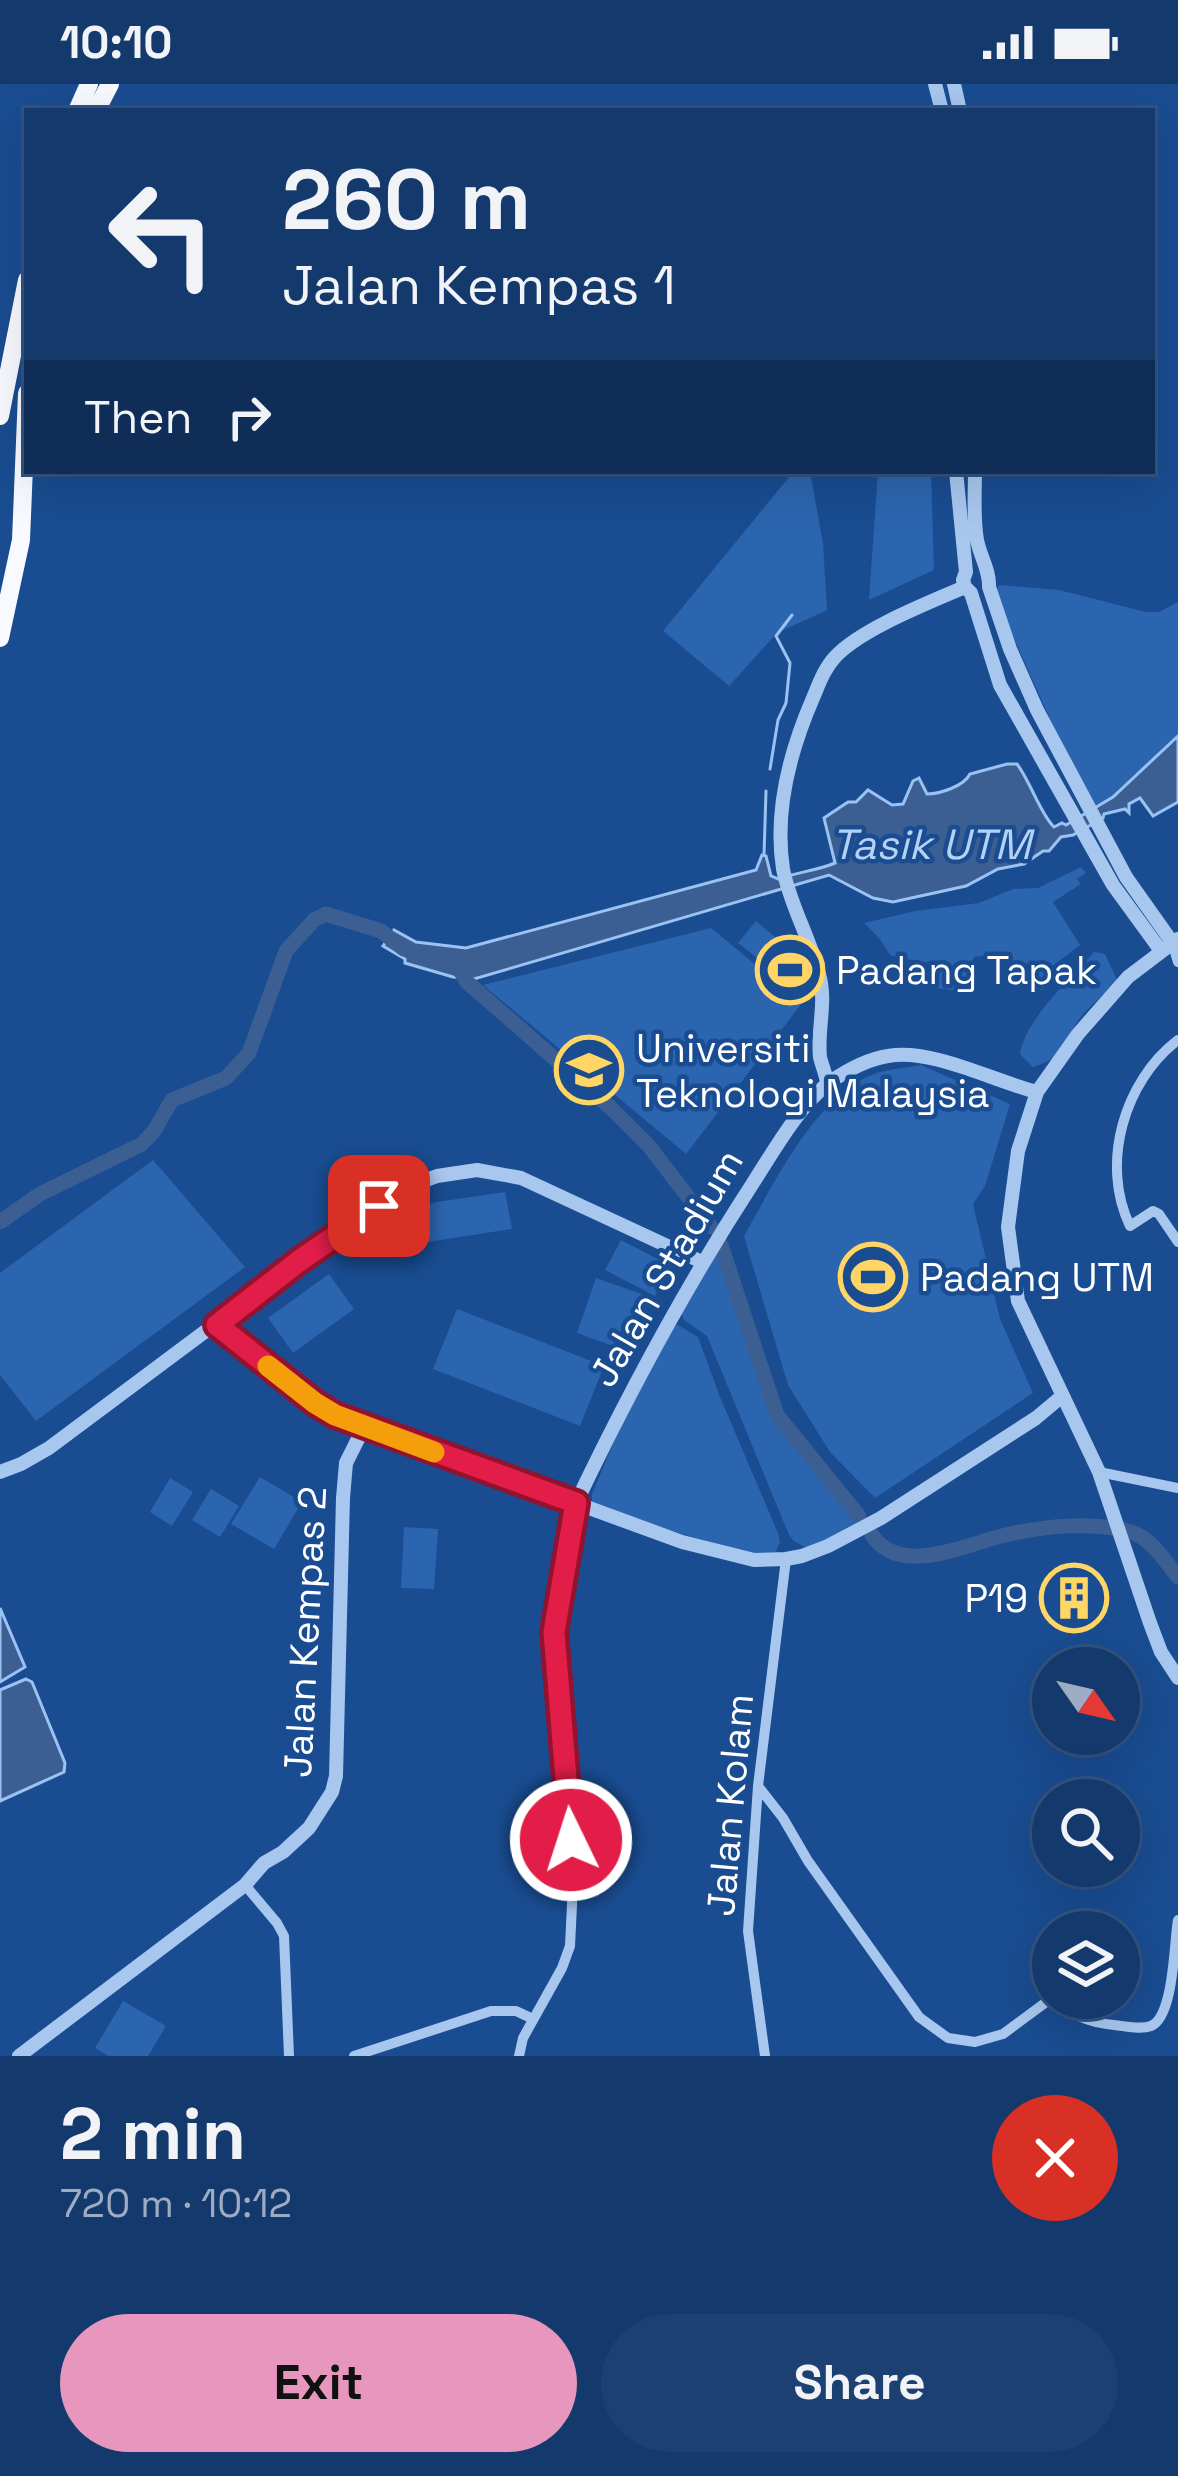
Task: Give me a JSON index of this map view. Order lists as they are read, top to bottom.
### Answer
{
  "streets": {
    "street": ["Jalan Stadium", "Jalan Kempas 2", "Jalan Kolam"]
  },
  "water": ["Tasik UTM"],
  "places": {
    "sports": ["Padang Tapak", "Padang UTM"],
    "school or university": ["Universiti Teknologi Malaysia"],
    "building": ["P19"]
  },
  "north": "bottom right",
  "page": {
    "status": "10:10",
    "turn": ["260 m", "Jalan Kempas 1"],
    "then": "Then",
    "heading": ["2 min", "720 m · 10:12"],
    "buttons": ["Exit", "Share"]
  }
}
